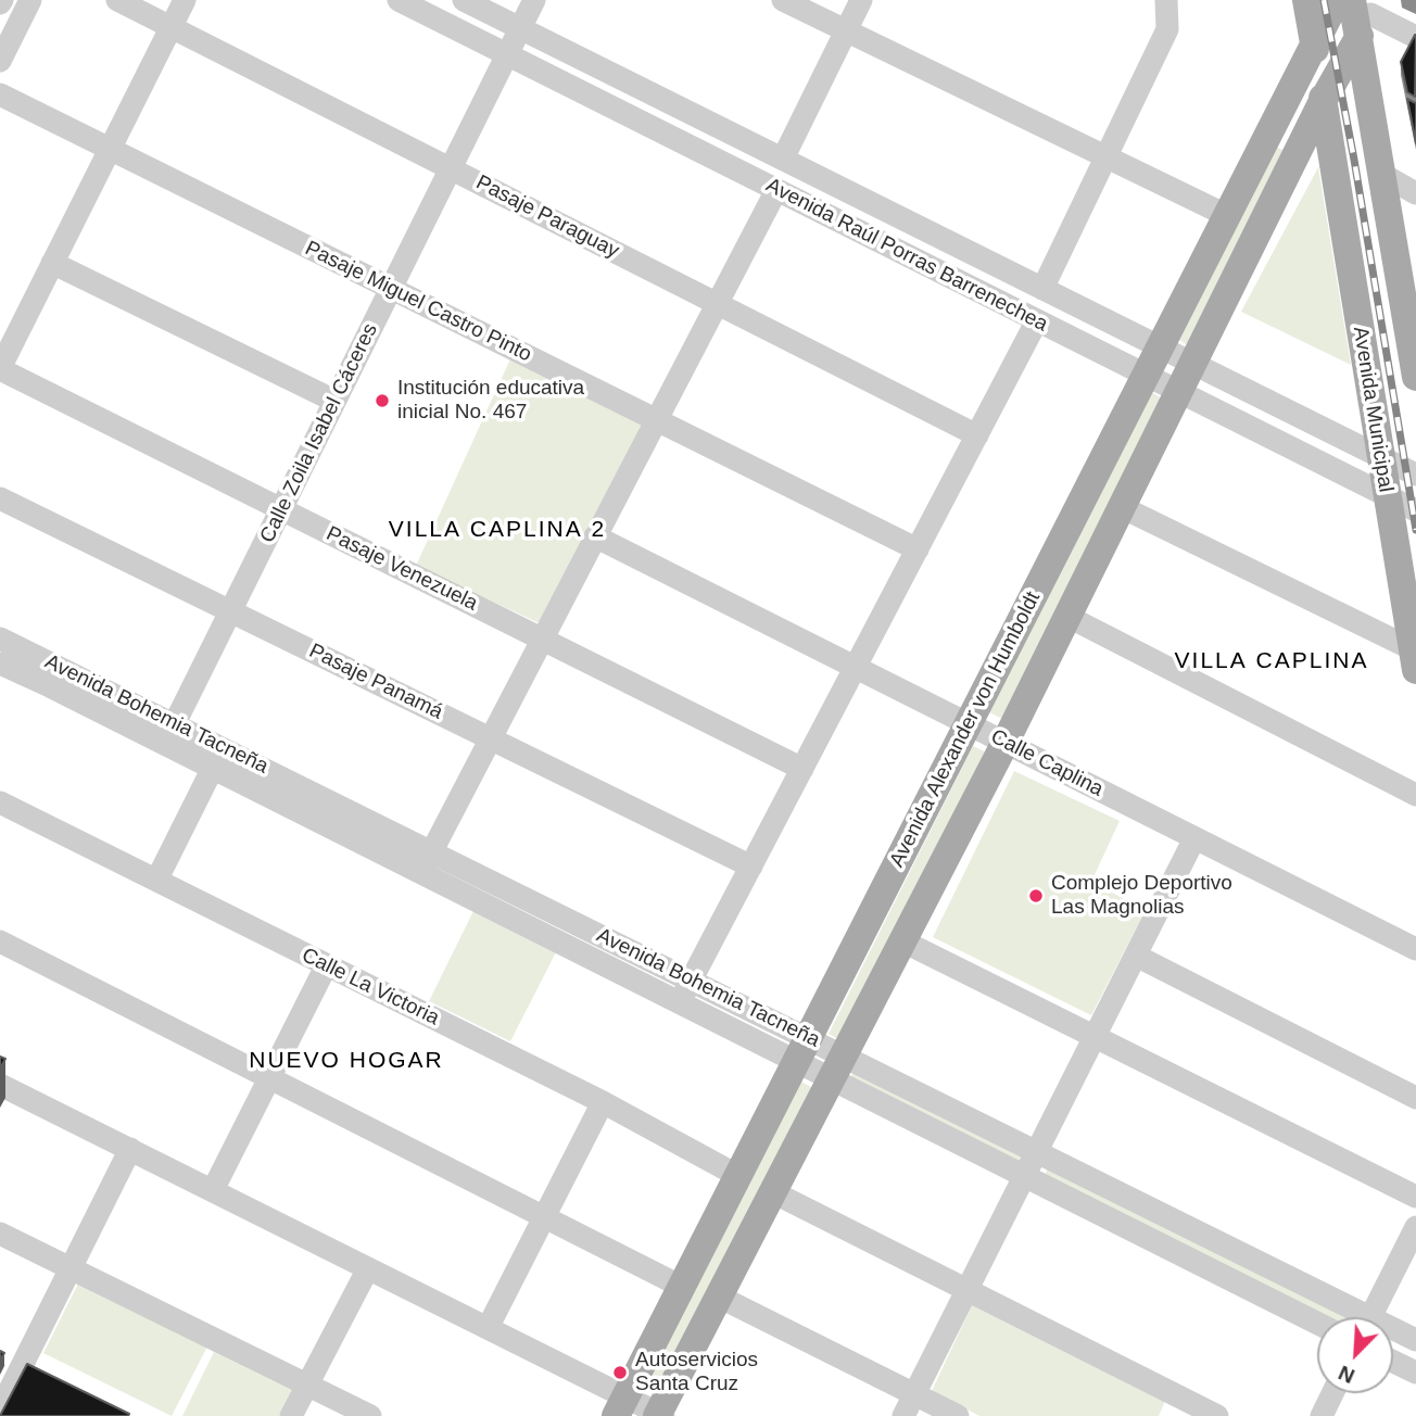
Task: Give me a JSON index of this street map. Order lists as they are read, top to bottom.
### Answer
{
  "streets": {
    "main road": ["Avenida Municipal", "Avenida Alexander von Humboldt"],
    "street": [
      "Pasaje Paraguay",
      "Avenida Raúl Porras Barrenechea",
      "Pasaje Miguel Castro Pinto",
      "Calle Zoila Isabel Cáceres",
      "Pasaje Venezuela",
      "Pasaje Panamá",
      "Avenida Bohemia Tacneña",
      "Calle Caplina",
      "Calle La Victoria"
    ]
  },
  "crossings": [
    ["Pasaje Paraguay", "Calle Zoila Isabel Cáceres"],
    ["Avenida Raúl Porras Barrenechea", "Avenida Municipal"],
    ["Avenida Raúl Porras Barrenechea", "Calle Zoila Isabel Cáceres"],
    ["Avenida Raúl Porras Barrenechea", "Avenida Alexander von Humboldt"],
    ["Pasaje Miguel Castro Pinto", "Calle Zoila Isabel Cáceres"],
    ["Avenida Municipal", "Avenida Alexander von Humboldt"],
    ["Calle Zoila Isabel Cáceres", "Pasaje Venezuela"],
    ["Calle Zoila Isabel Cáceres", "Pasaje Panamá"],
    ["Calle Zoila Isabel Cáceres", "Avenida Bohemia Tacneña"],
    ["Avenida Bohemia Tacneña", "Avenida Alexander von Humboldt"],
    ["Avenida Alexander von Humboldt", "Calle Caplina"],
    ["Avenida Alexander von Humboldt", "Calle La Victoria"]
  ],
  "districts": ["VILLA CAPLINA 2", "VILLA CAPLINA", "NUEVO HOGAR"],
  "places": ["Institución educativa inicial No. 467", "Complejo Deportivo Las Magnolias", "Autoservicios Santa Cruz"],
  "north": "bottom left"
}
